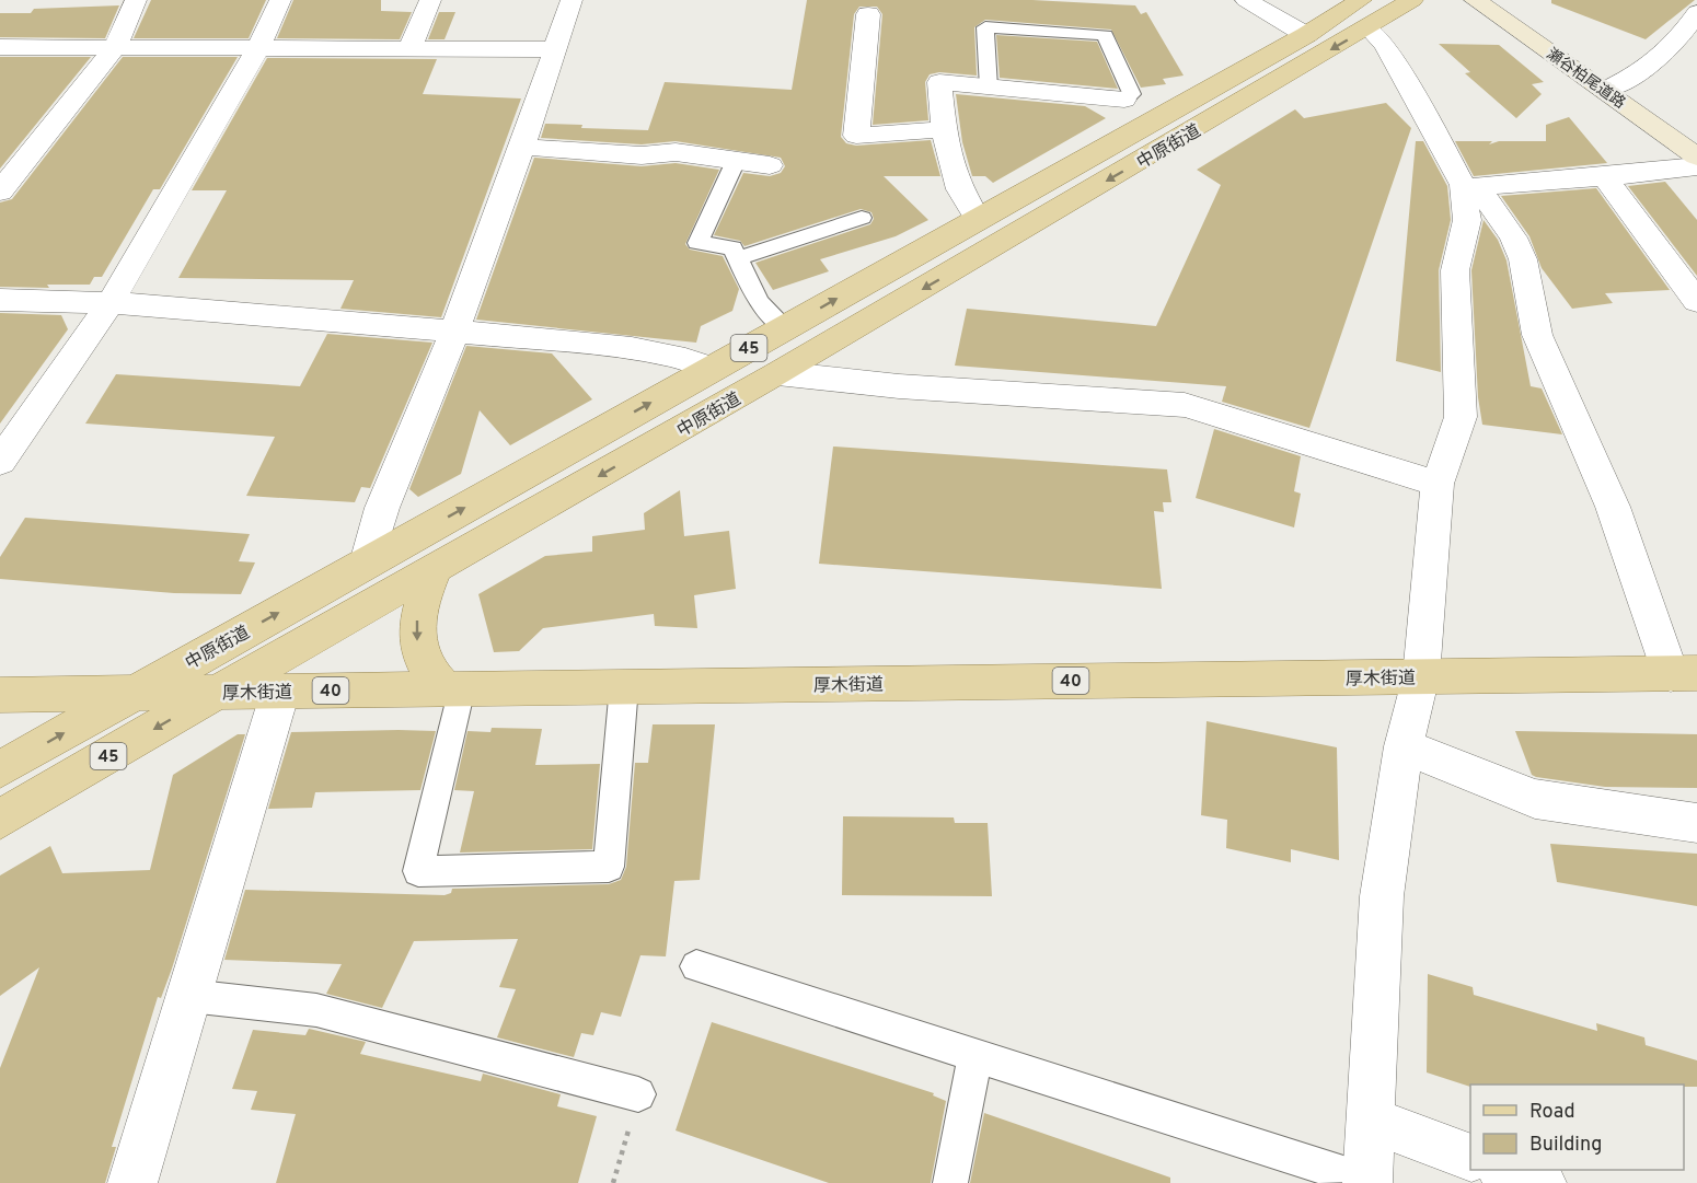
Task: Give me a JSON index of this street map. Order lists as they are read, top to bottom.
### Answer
{
  "streets": {
    "main road": [
      "瀬谷柏尾道路",
      "中原街道",
      "45",
      "厚木街道",
      "40"
    ]
  },
  "crossings": [
    ["中原街道", "厚木街道"]
  ],
  "legend": ["Road", "Building"]
}
